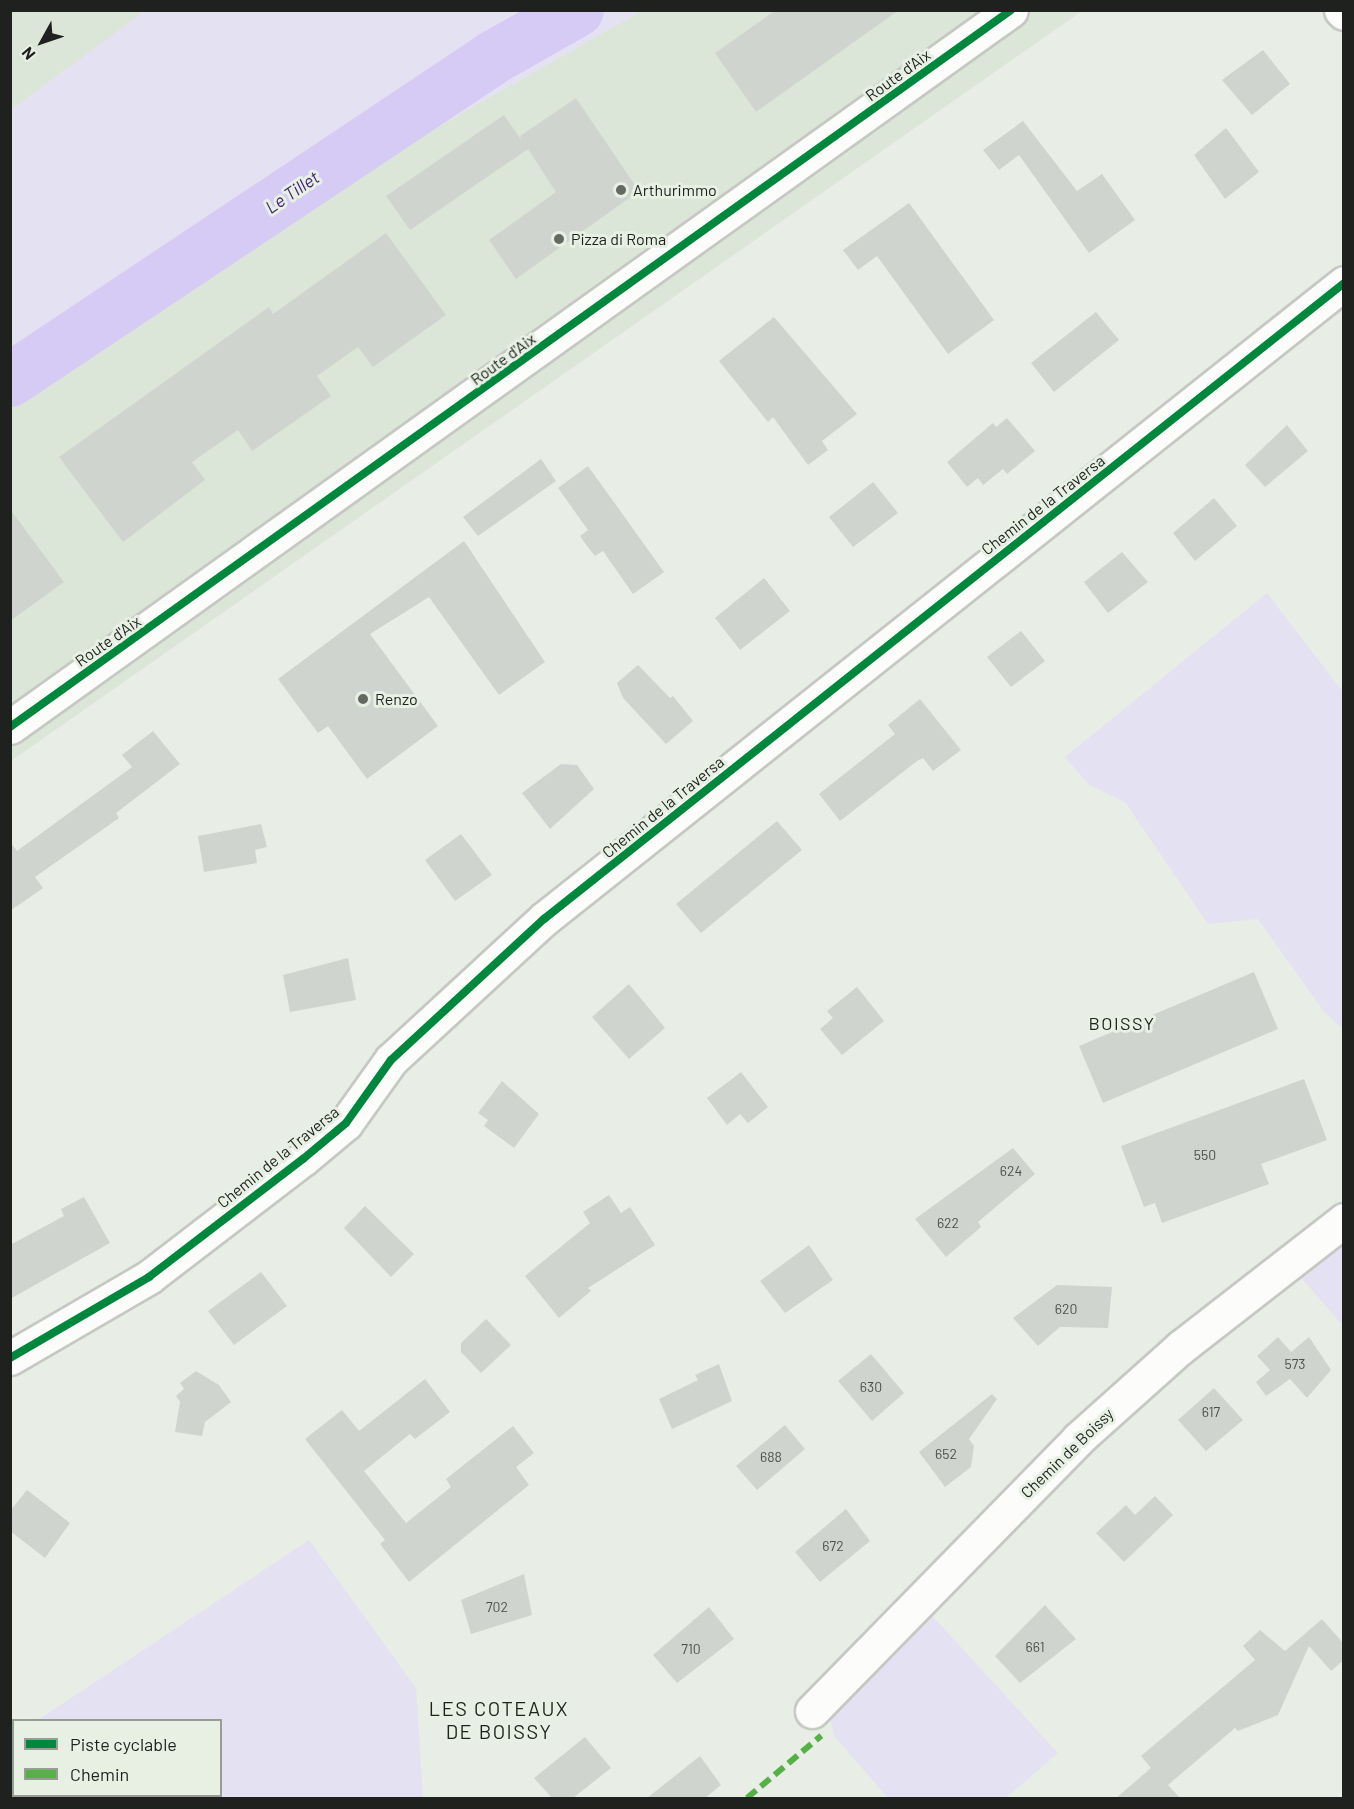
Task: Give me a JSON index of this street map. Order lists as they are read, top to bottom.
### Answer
{
  "streets": {
    "street": ["Route d'Aix", "Chemin de la Traversa", "Chemin de Boissy"]
  },
  "districts": ["BOISSY", "LES COTEAUX DE BOISSY"],
  "water": ["Le Tillet"],
  "places": ["Arthurimmo", "Pizza di Roma", "Renzo"],
  "house_numbers": [
    "550",
    "624",
    "622",
    "620",
    "573",
    "630",
    "617",
    "652",
    "688",
    "672",
    "702",
    "661",
    "710"
  ],
  "legend": ["Piste cyclable", "Chemin"],
  "north": "bottom left"
}
